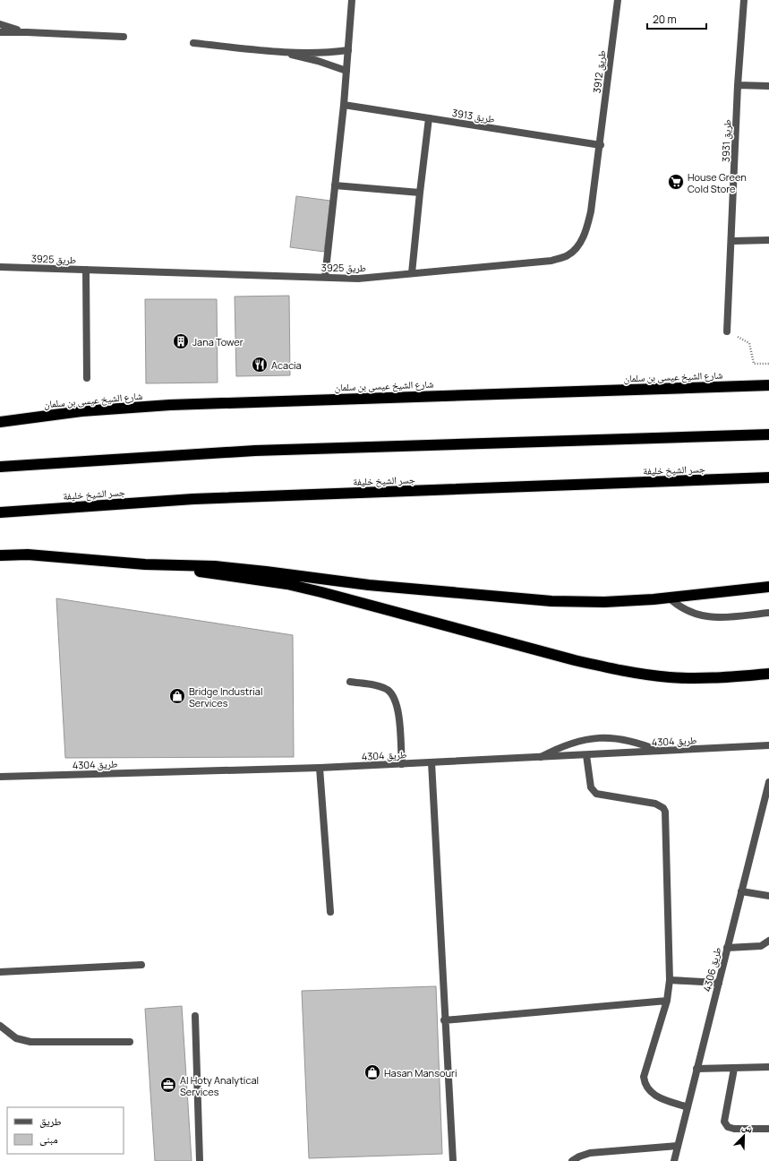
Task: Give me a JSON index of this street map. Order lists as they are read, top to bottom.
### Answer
{
  "streets": {
    "highway": ["شارع الشيخ عيسى بن سلمان", "جسر الشيخ خليفة"],
    "street": [
      "طريق 3912",
      "طريق 3913",
      "طريق 3931",
      "طريق 3925",
      "طريق 4304",
      "طريق 4306"
    ]
  },
  "crossings": [
    ["طريق 3912", "طريق 3913"],
    ["طريق 3912", "طريق 3925"],
    ["طريق 3913", "طريق 3925"]
  ],
  "places": {
    "supermarket": ["House Green Cold Store"],
    "building": ["Jana Tower"],
    "restaurant": ["Acacia"],
    "shop": ["Bridge Industrial Services", "Hasan Mansouri"],
    "office": ["Al Hoty Analytical Services"]
  },
  "legend": ["طريق", "مبنى"],
  "scale_bar": "20 m",
  "north": "top right"
}
